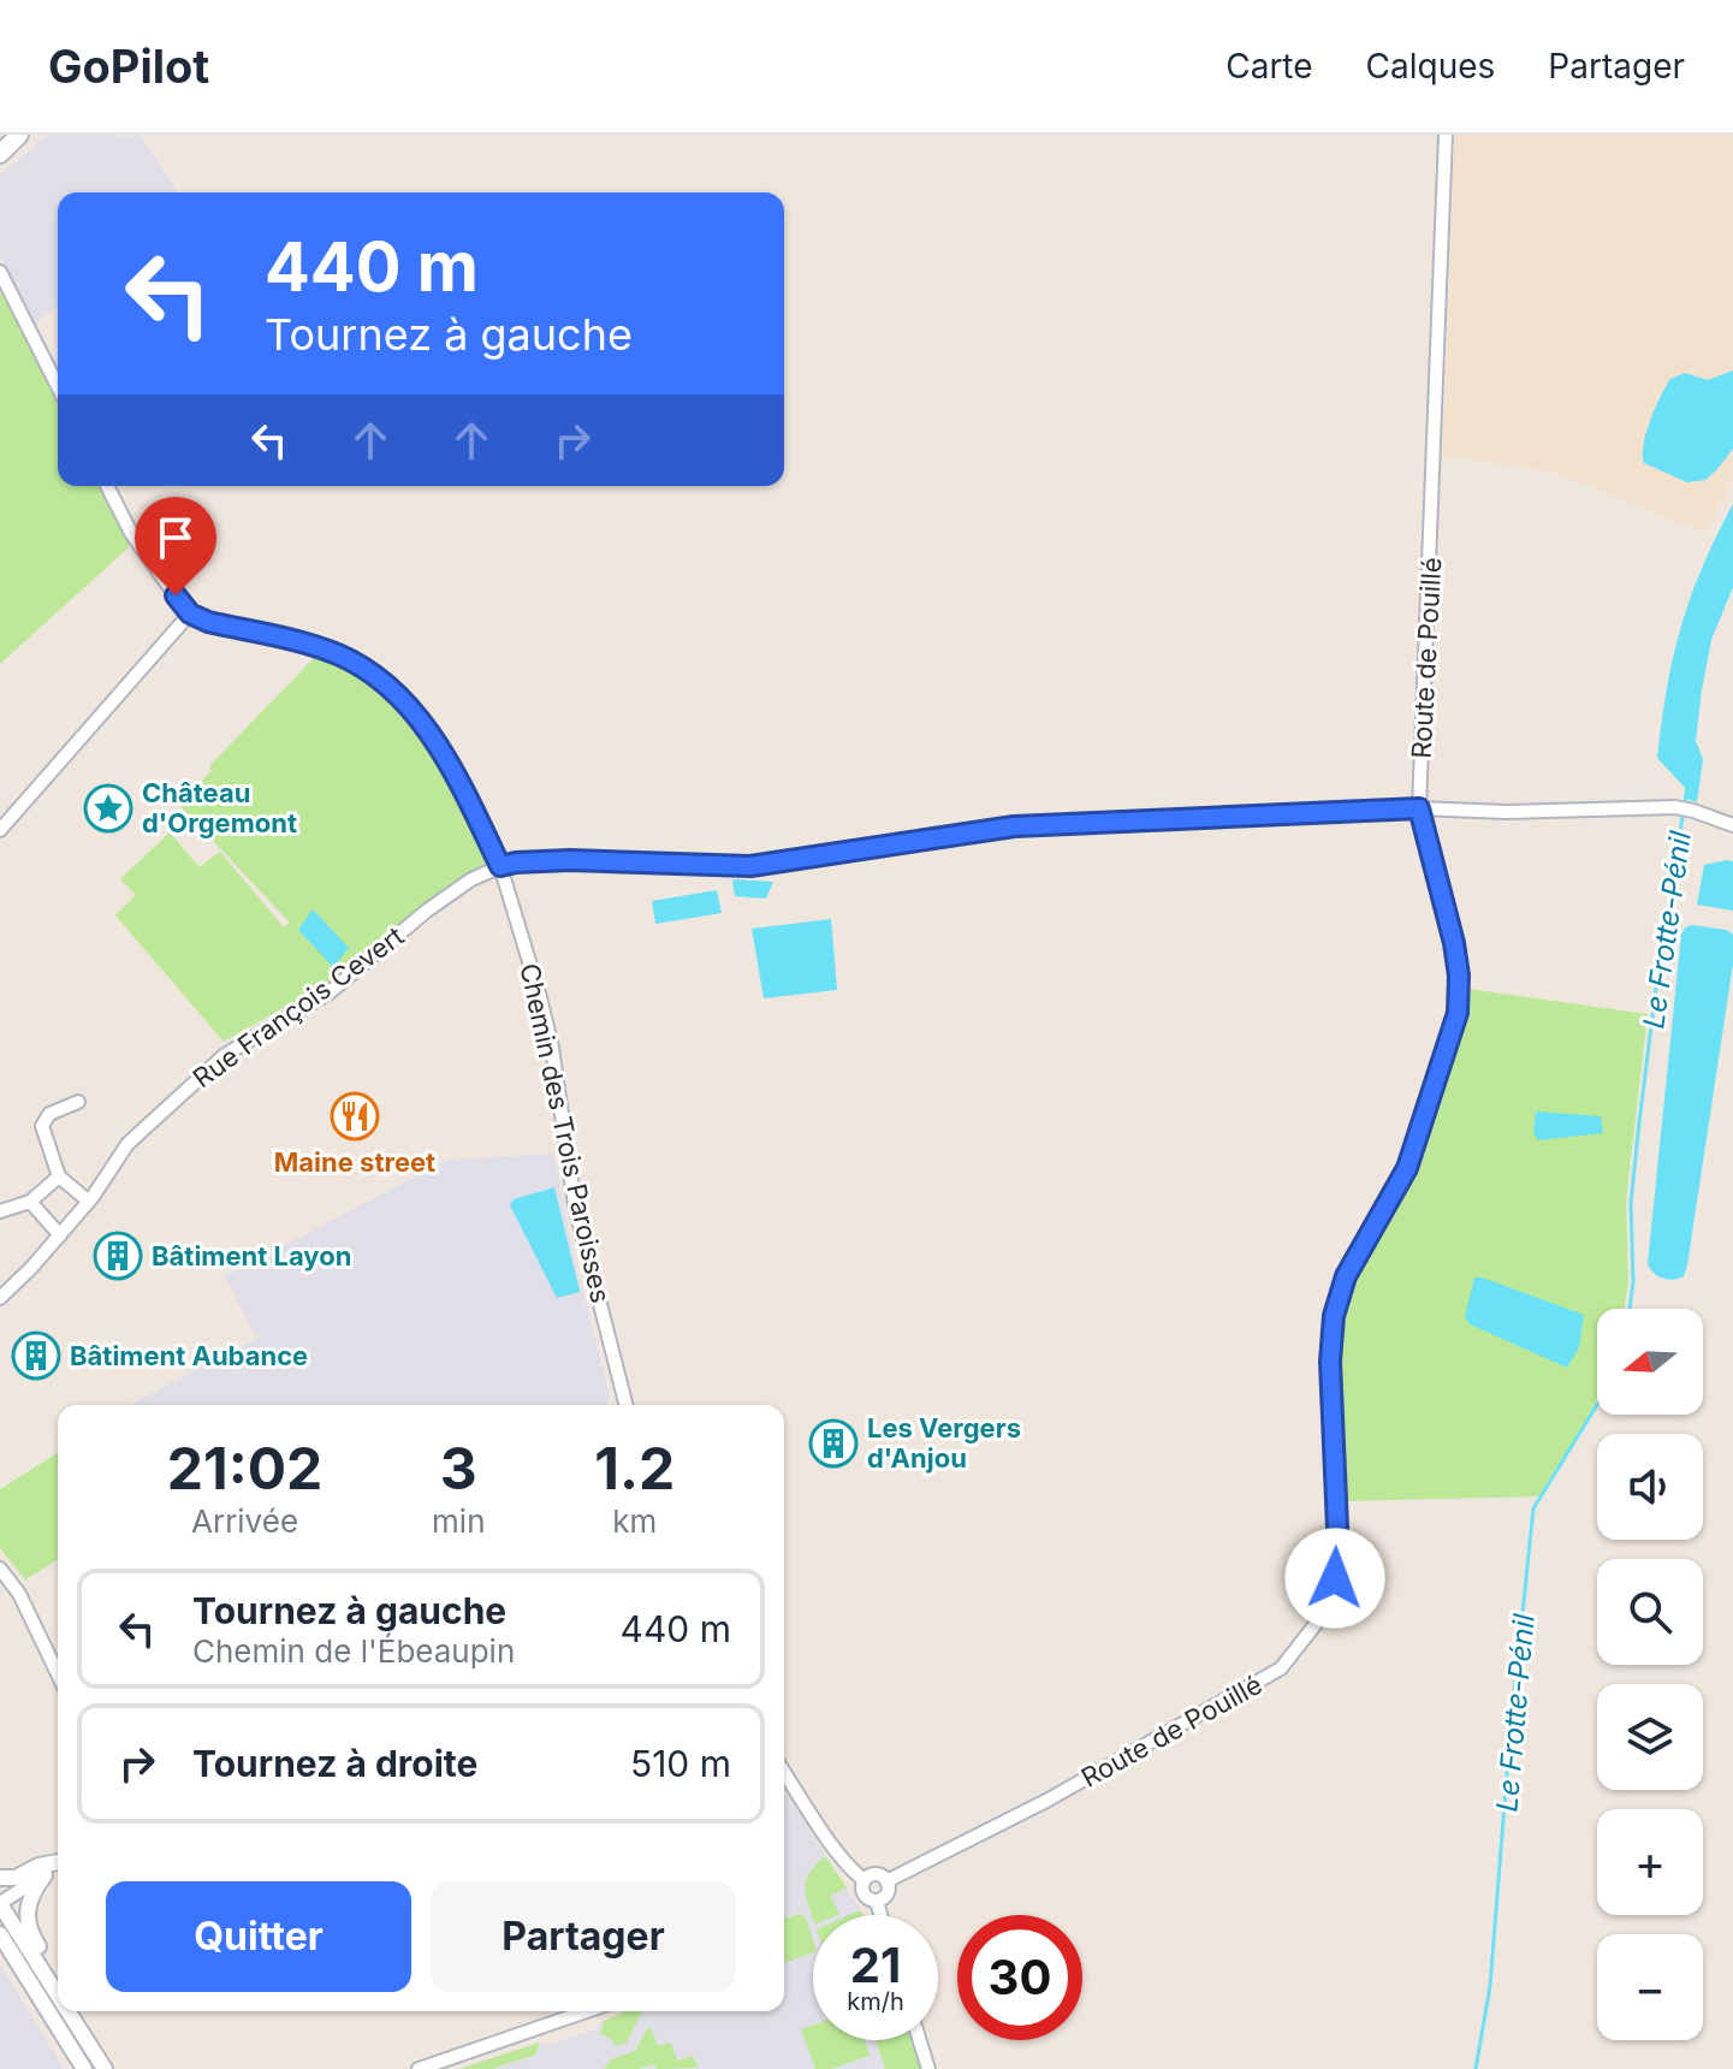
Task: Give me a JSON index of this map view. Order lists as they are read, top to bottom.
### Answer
{
  "streets": {
    "street": ["Route de Pouillé", "Rue François Cevert", "Chemin des Trois Paroisses"]
  },
  "crossings": [
    ["Rue François Cevert", "Chemin des Trois Paroisses"]
  ],
  "water": ["Le Frotte-Pénil"],
  "places": {
    "place": ["Château d'Orgemont"],
    "restaurant": ["Maine street"],
    "building": ["Bâtiment Layon", "Bâtiment Aubance", "Les Vergers d'Anjou"]
  },
  "north": "left",
  "page": {
    "header": "GoPilot",
    "nav": ["Carte", "Calques", "Partager"],
    "turn": ["440 m", "Tournez à gauche"],
    "map_buttons": ["+", "−"],
    "eta": [
      "21:02",
      "Arrivée",
      "3",
      "min",
      "1.2",
      "km"
    ],
    "list": [
      {
        "name": "Tournez à gauche",
        "note": "Chemin de l'Ébeaupin",
        "value": "440 m"
      },
      {
        "name": "Tournez à droite",
        "value": "510 m"
      }
    ],
    "buttons": ["Quitter", "Partager"],
    "speed": "21 km/h",
    "limit": "30"
  }
}
